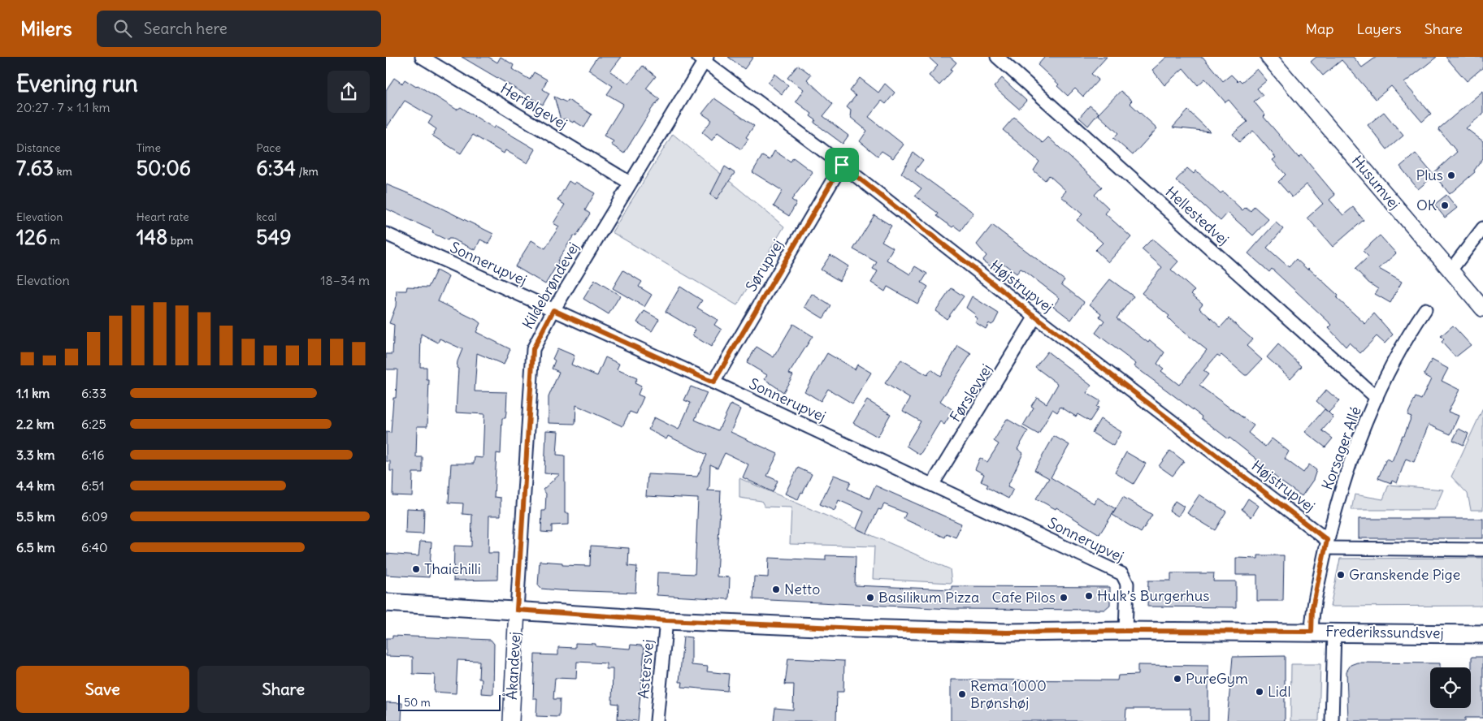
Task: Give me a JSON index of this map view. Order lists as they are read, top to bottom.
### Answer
{
  "streets": {
    "main road": ["Frederikssundsvej"],
    "street": [
      "Herfølgevej",
      "Husumvej",
      "Hellestedvej",
      "Sonnerupvej",
      "Sørupvej",
      "Kildebrøndevej",
      "Højstrupvej",
      "Førslevvej",
      "Korsager Allé",
      "Åkandevej",
      "Astersvej"
    ]
  },
  "crossings": [
    ["Herfølgevej", "Kildebrøndevej"],
    ["Hellestedvej", "Korsager Allé"],
    ["Sonnerupvej", "Sørupvej"],
    ["Sonnerupvej", "Kildebrøndevej"],
    ["Sonnerupvej", "Førslevvej"],
    ["Sonnerupvej", "Frederikssundsvej"],
    ["Sørupvej", "Højstrupvej"],
    ["Kildebrøndevej", "Højstrupvej"],
    ["Kildebrøndevej", "Frederikssundsvej"],
    ["Kildebrøndevej", "Åkandevej"],
    ["Højstrupvej", "Førslevvej"],
    ["Højstrupvej", "Korsager Allé"],
    ["Korsager Allé", "Frederikssundsvej"],
    ["Frederikssundsvej", "Åkandevej"],
    ["Frederikssundsvej", "Astersvej"]
  ],
  "places": [
    "Plus",
    "OK",
    "Thaichilli",
    "Granskende Pige",
    "Netto",
    "Hulk’s Burgerhus",
    "Basilikum Pizza",
    "Cafe Pilos",
    "PureGym",
    "Lidl",
    "Rema 1000 Brønshøj"
  ],
  "scale_bar": "50 m",
  "page": {
    "header": "Milers",
    "search": "Search here",
    "nav": ["Map", "Layers", "Share"],
    "heading": ["Evening run", "20:27 · 7 × 1.1 km"],
    "stats": [
      ["Distance", "7.63 km"],
      ["Time", "50:06"],
      ["Pace", "6:34 /km"],
      ["Elevation", "126 m"],
      ["Heart rate", "148 bpm"],
      ["kcal", "549"]
    ],
    "chart": ["Elevation", "18–34 m"],
    "list": [
      {
        "name": "1.1 km",
        "note": "6:33"
      },
      {
        "name": "2.2 km",
        "note": "6:25"
      },
      {
        "name": "3.3 km",
        "note": "6:16"
      },
      {
        "name": "4.4 km",
        "note": "6:51"
      },
      {
        "name": "5.5 km",
        "note": "6:09"
      },
      {
        "name": "6.5 km",
        "note": "6:40"
      }
    ],
    "buttons": ["Save", "Share"],
    "scale": "50 m"
  }
}
